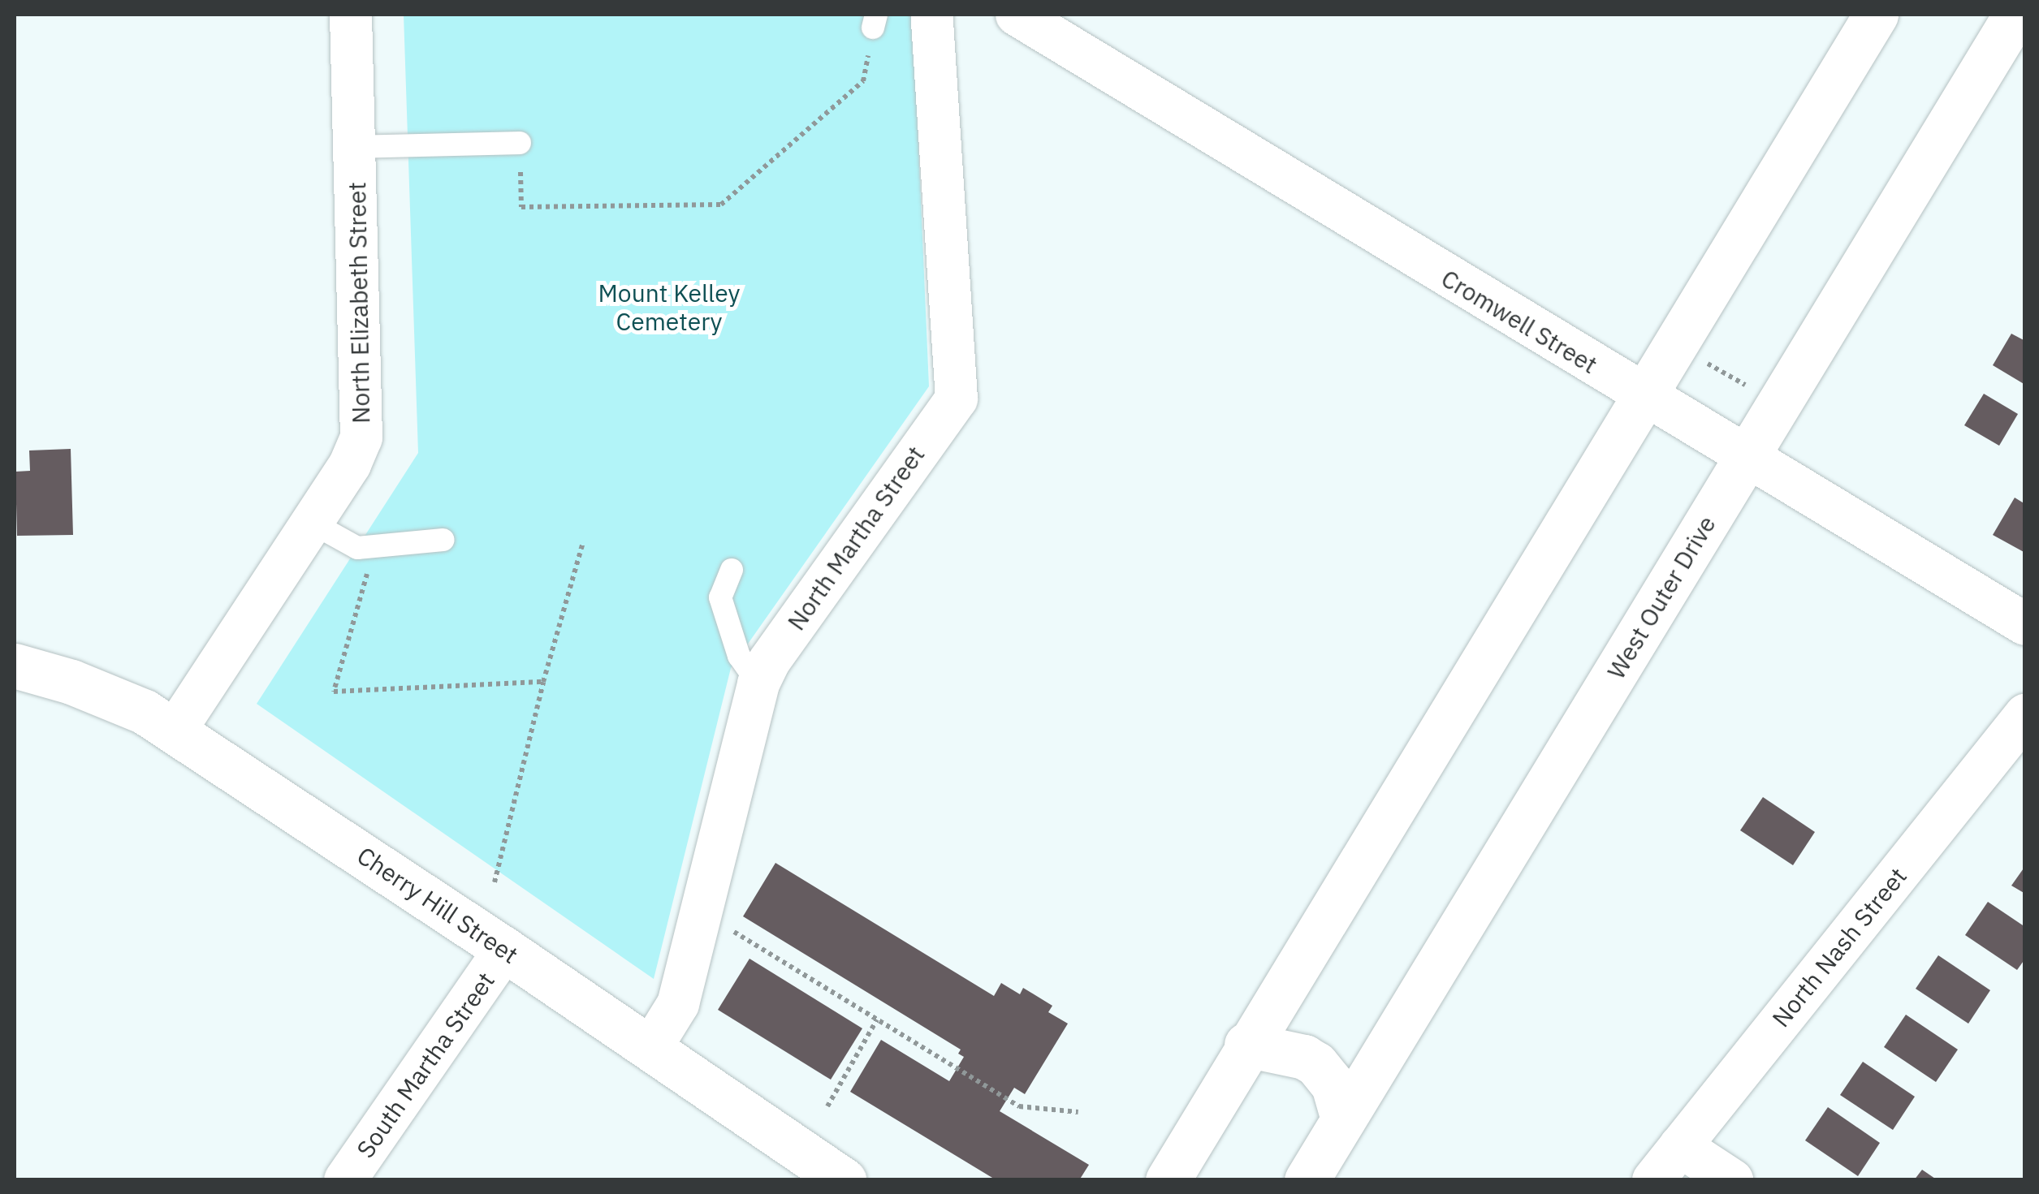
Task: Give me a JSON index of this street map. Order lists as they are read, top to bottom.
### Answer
{
  "streets": {
    "main road": ["West Outer Drive", "Cherry Hill Street"],
    "street": [
      "North Elizabeth Street",
      "Cromwell Street",
      "North Martha Street",
      "North Nash Street",
      "South Martha Street"
    ]
  },
  "crossings": [
    ["North Elizabeth Street", "Cherry Hill Street"],
    ["Cromwell Street", "West Outer Drive"],
    ["North Martha Street", "Cherry Hill Street"],
    ["Cherry Hill Street", "South Martha Street"]
  ],
  "parks": ["Mount Kelley Cemetery"]
}
